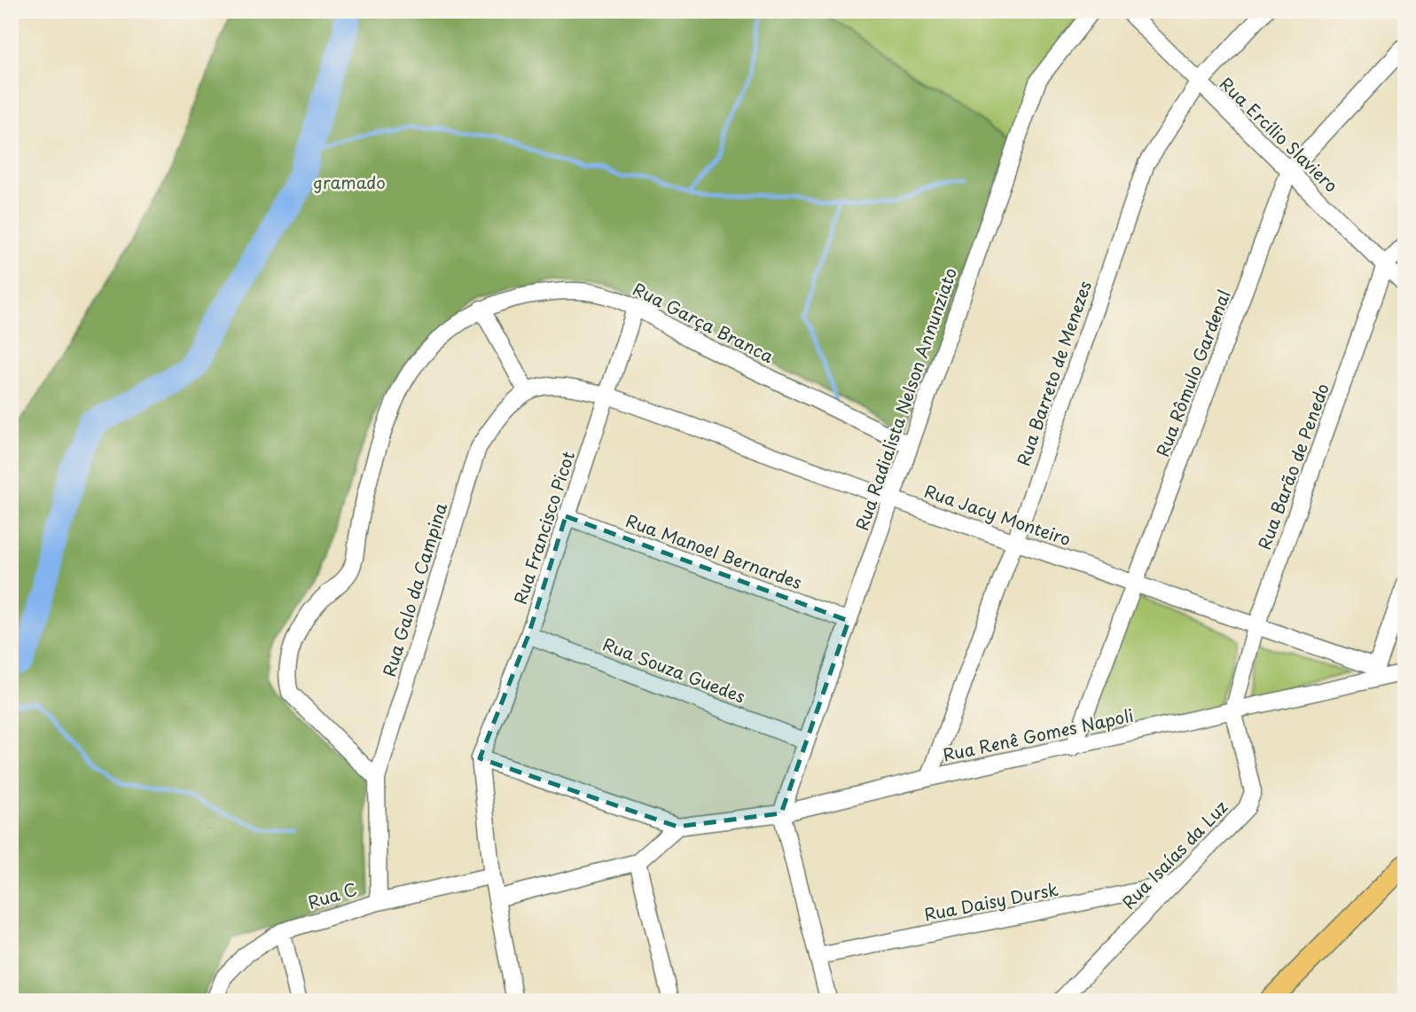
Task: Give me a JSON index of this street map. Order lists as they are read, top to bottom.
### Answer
{
  "streets": {
    "street": [
      "Rua Ercílio Slaviero",
      "Rua Garça Branca",
      "Rua Barreto de Menezes",
      "Rua Rômulo Gardenal",
      "Rua Radialista Nelson Annunziato",
      "Rua Barão de Penedo",
      "Rua Jacy Monteiro",
      "Rua Francisco Picot",
      "Rua Manoel Bernardes",
      "Rua Galo da Campina",
      "Rua Souza Guedes",
      "Rua Renê Gomes Napoli",
      "Rua Isaías da Luz",
      "Rua C",
      "Rua Daisy Dursk"
    ]
  },
  "crossings": [
    ["Rua Ercílio Slaviero", "Rua Barreto de Menezes"],
    ["Rua Ercílio Slaviero", "Rua Rômulo Gardenal"],
    ["Rua Ercílio Slaviero", "Rua Barão de Penedo"],
    ["Rua Garça Branca", "Rua Radialista Nelson Annunziato"],
    ["Rua Garça Branca", "Rua Francisco Picot"],
    ["Rua Garça Branca", "Rua Galo da Campina"],
    ["Rua Barreto de Menezes", "Rua Jacy Monteiro"],
    ["Rua Barreto de Menezes", "Rua Renê Gomes Napoli"],
    ["Rua Rômulo Gardenal", "Rua Jacy Monteiro"],
    ["Rua Rômulo Gardenal", "Rua Renê Gomes Napoli"],
    ["Rua Radialista Nelson Annunziato", "Rua Jacy Monteiro"],
    ["Rua Radialista Nelson Annunziato", "Rua Manoel Bernardes"],
    ["Rua Radialista Nelson Annunziato", "Rua Souza Guedes"],
    ["Rua Radialista Nelson Annunziato", "Rua Renê Gomes Napoli"],
    ["Rua Barão de Penedo", "Rua Jacy Monteiro"],
    ["Rua Barão de Penedo", "Rua Renê Gomes Napoli"],
    ["Rua Barão de Penedo", "Rua Isaías da Luz"],
    ["Rua Jacy Monteiro", "Rua Francisco Picot"],
    ["Rua Jacy Monteiro", "Rua Renê Gomes Napoli"],
    ["Rua Francisco Picot", "Rua Manoel Bernardes"],
    ["Rua Francisco Picot", "Rua Souza Guedes"],
    ["Rua Francisco Picot", "Rua Renê Gomes Napoli"],
    ["Rua Galo da Campina", "Rua C"],
    ["Rua Renê Gomes Napoli", "Rua Isaías da Luz"],
    ["Rua Isaías da Luz", "Rua Daisy Dursk"]
  ],
  "parks": ["gramado"]
}
